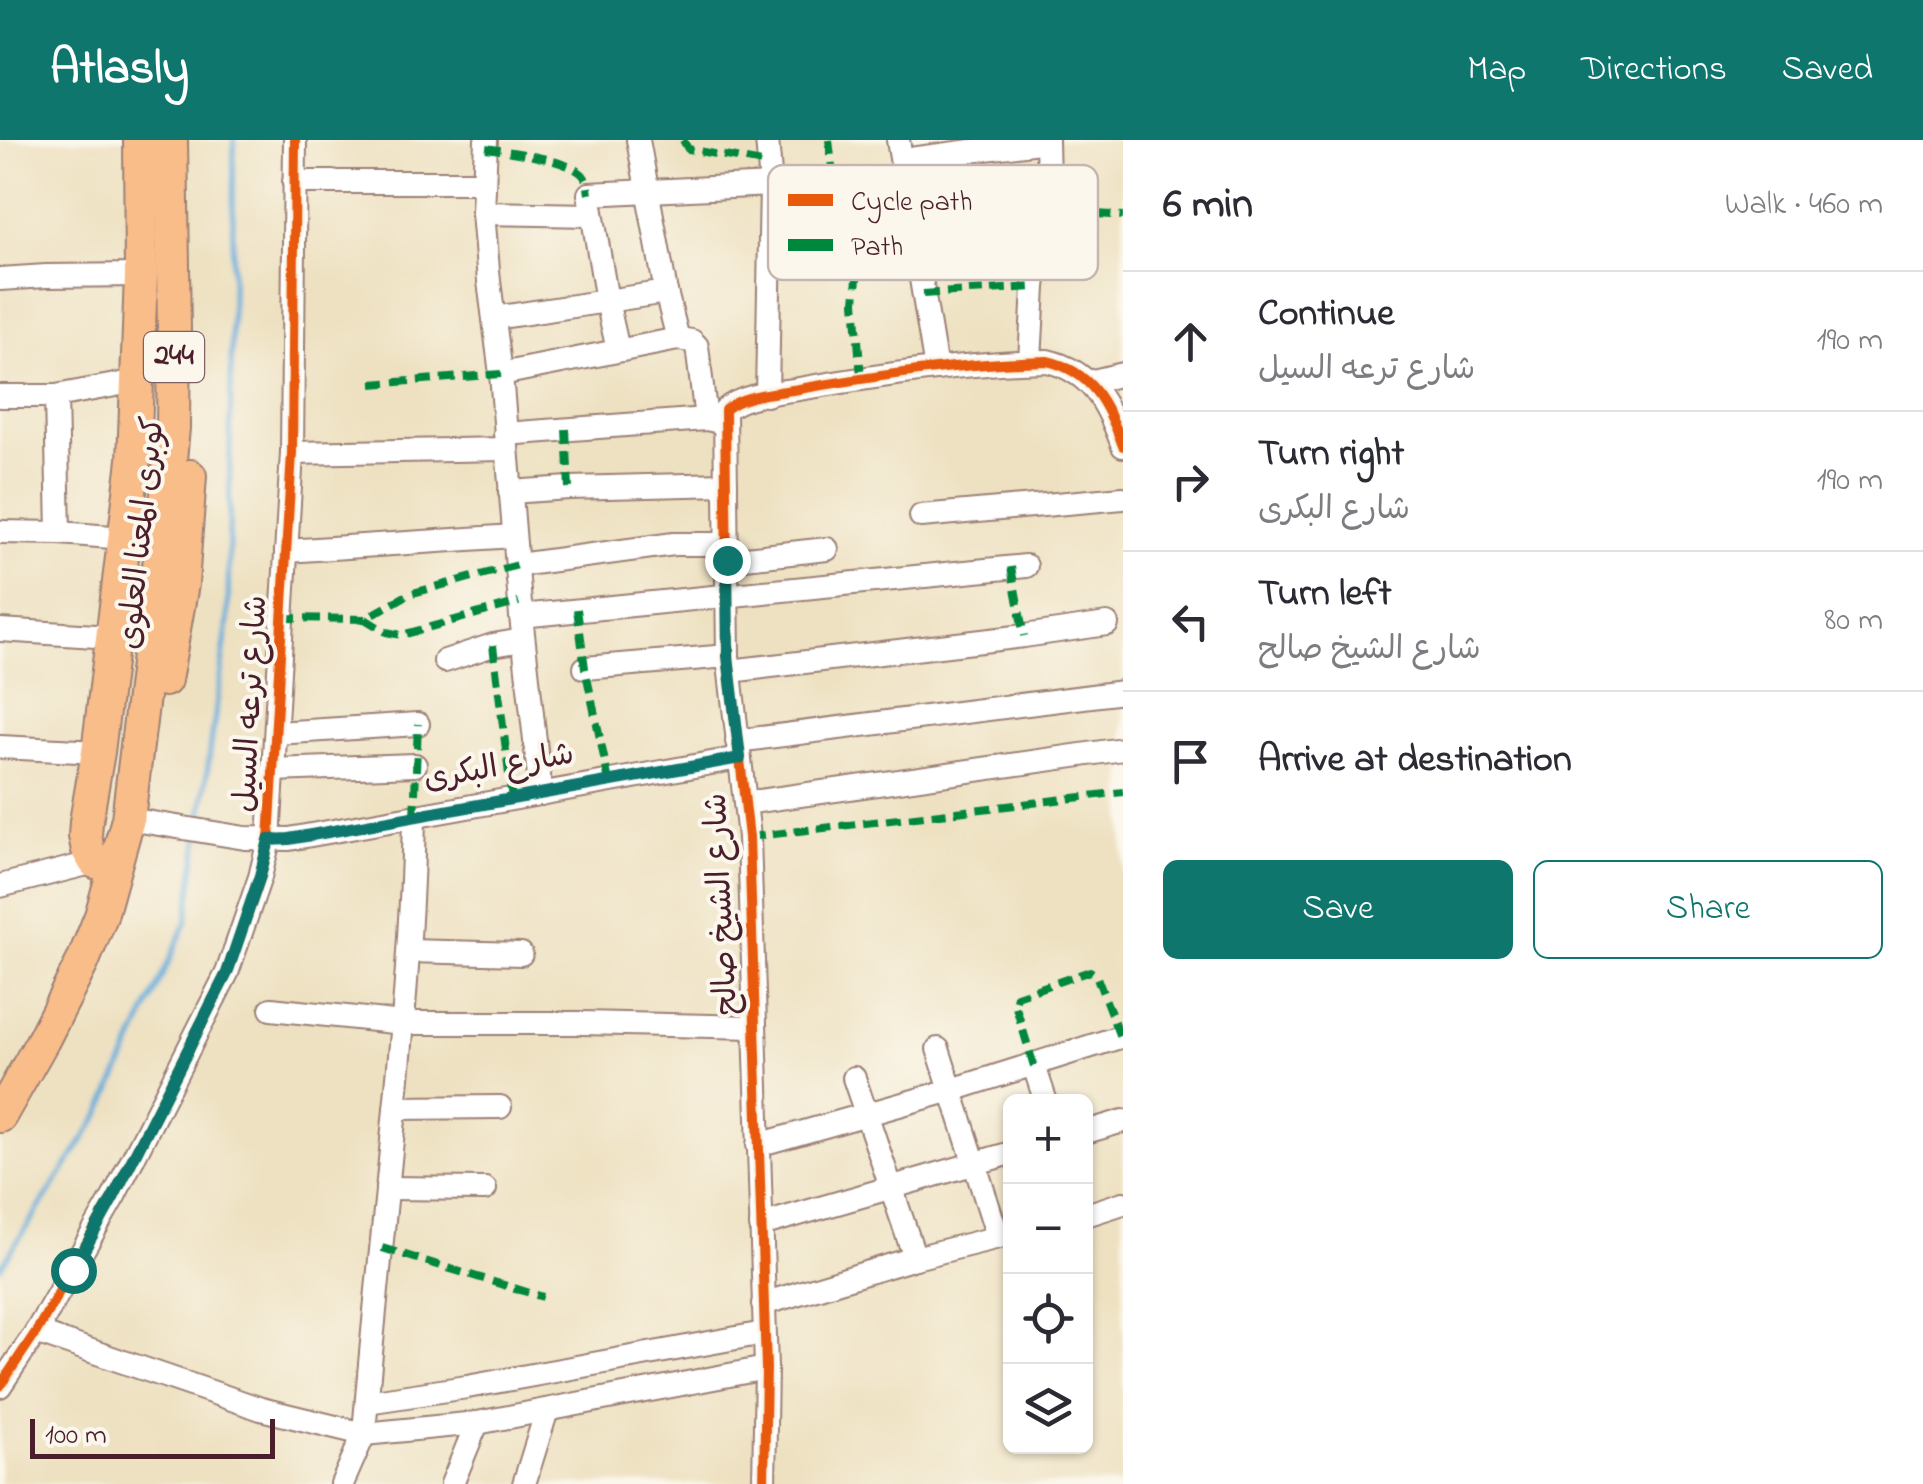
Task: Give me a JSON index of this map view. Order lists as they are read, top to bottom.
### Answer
{
  "streets": {
    "highway": ["244", "كوبرى المعنا العلوى"],
    "street": ["شارع ترعه السيل", "شارع البكرى", "شارع الشيخ صالح"]
  },
  "crossings": [
    ["244", "كوبرى المعنا العلوى"],
    ["244", "شارع البكرى"],
    ["كوبرى المعنا العلوى", "شارع البكرى"],
    ["شارع ترعه السيل", "شارع البكرى"],
    ["شارع البكرى", "شارع الشيخ صالح"]
  ],
  "legend": ["Cycle path", "Path"],
  "scale_bar": "100 m",
  "page": {
    "header": "Atlasly",
    "nav": ["Map", "Directions", "Saved"],
    "heading": ["6 min", "Walk · 460 m"],
    "list": [
      ["Continue", "شارع ترعه السيل", "190 m"],
      ["Turn right", "شارع البكرى", "190 m"],
      ["Turn left", "شارع الشيخ صالح", "80 m"],
      "Arrive at destination"
    ],
    "buttons": ["Save", "Share"],
    "map_buttons": ["+", "−"],
    "scale": "100 m"
  }
}
